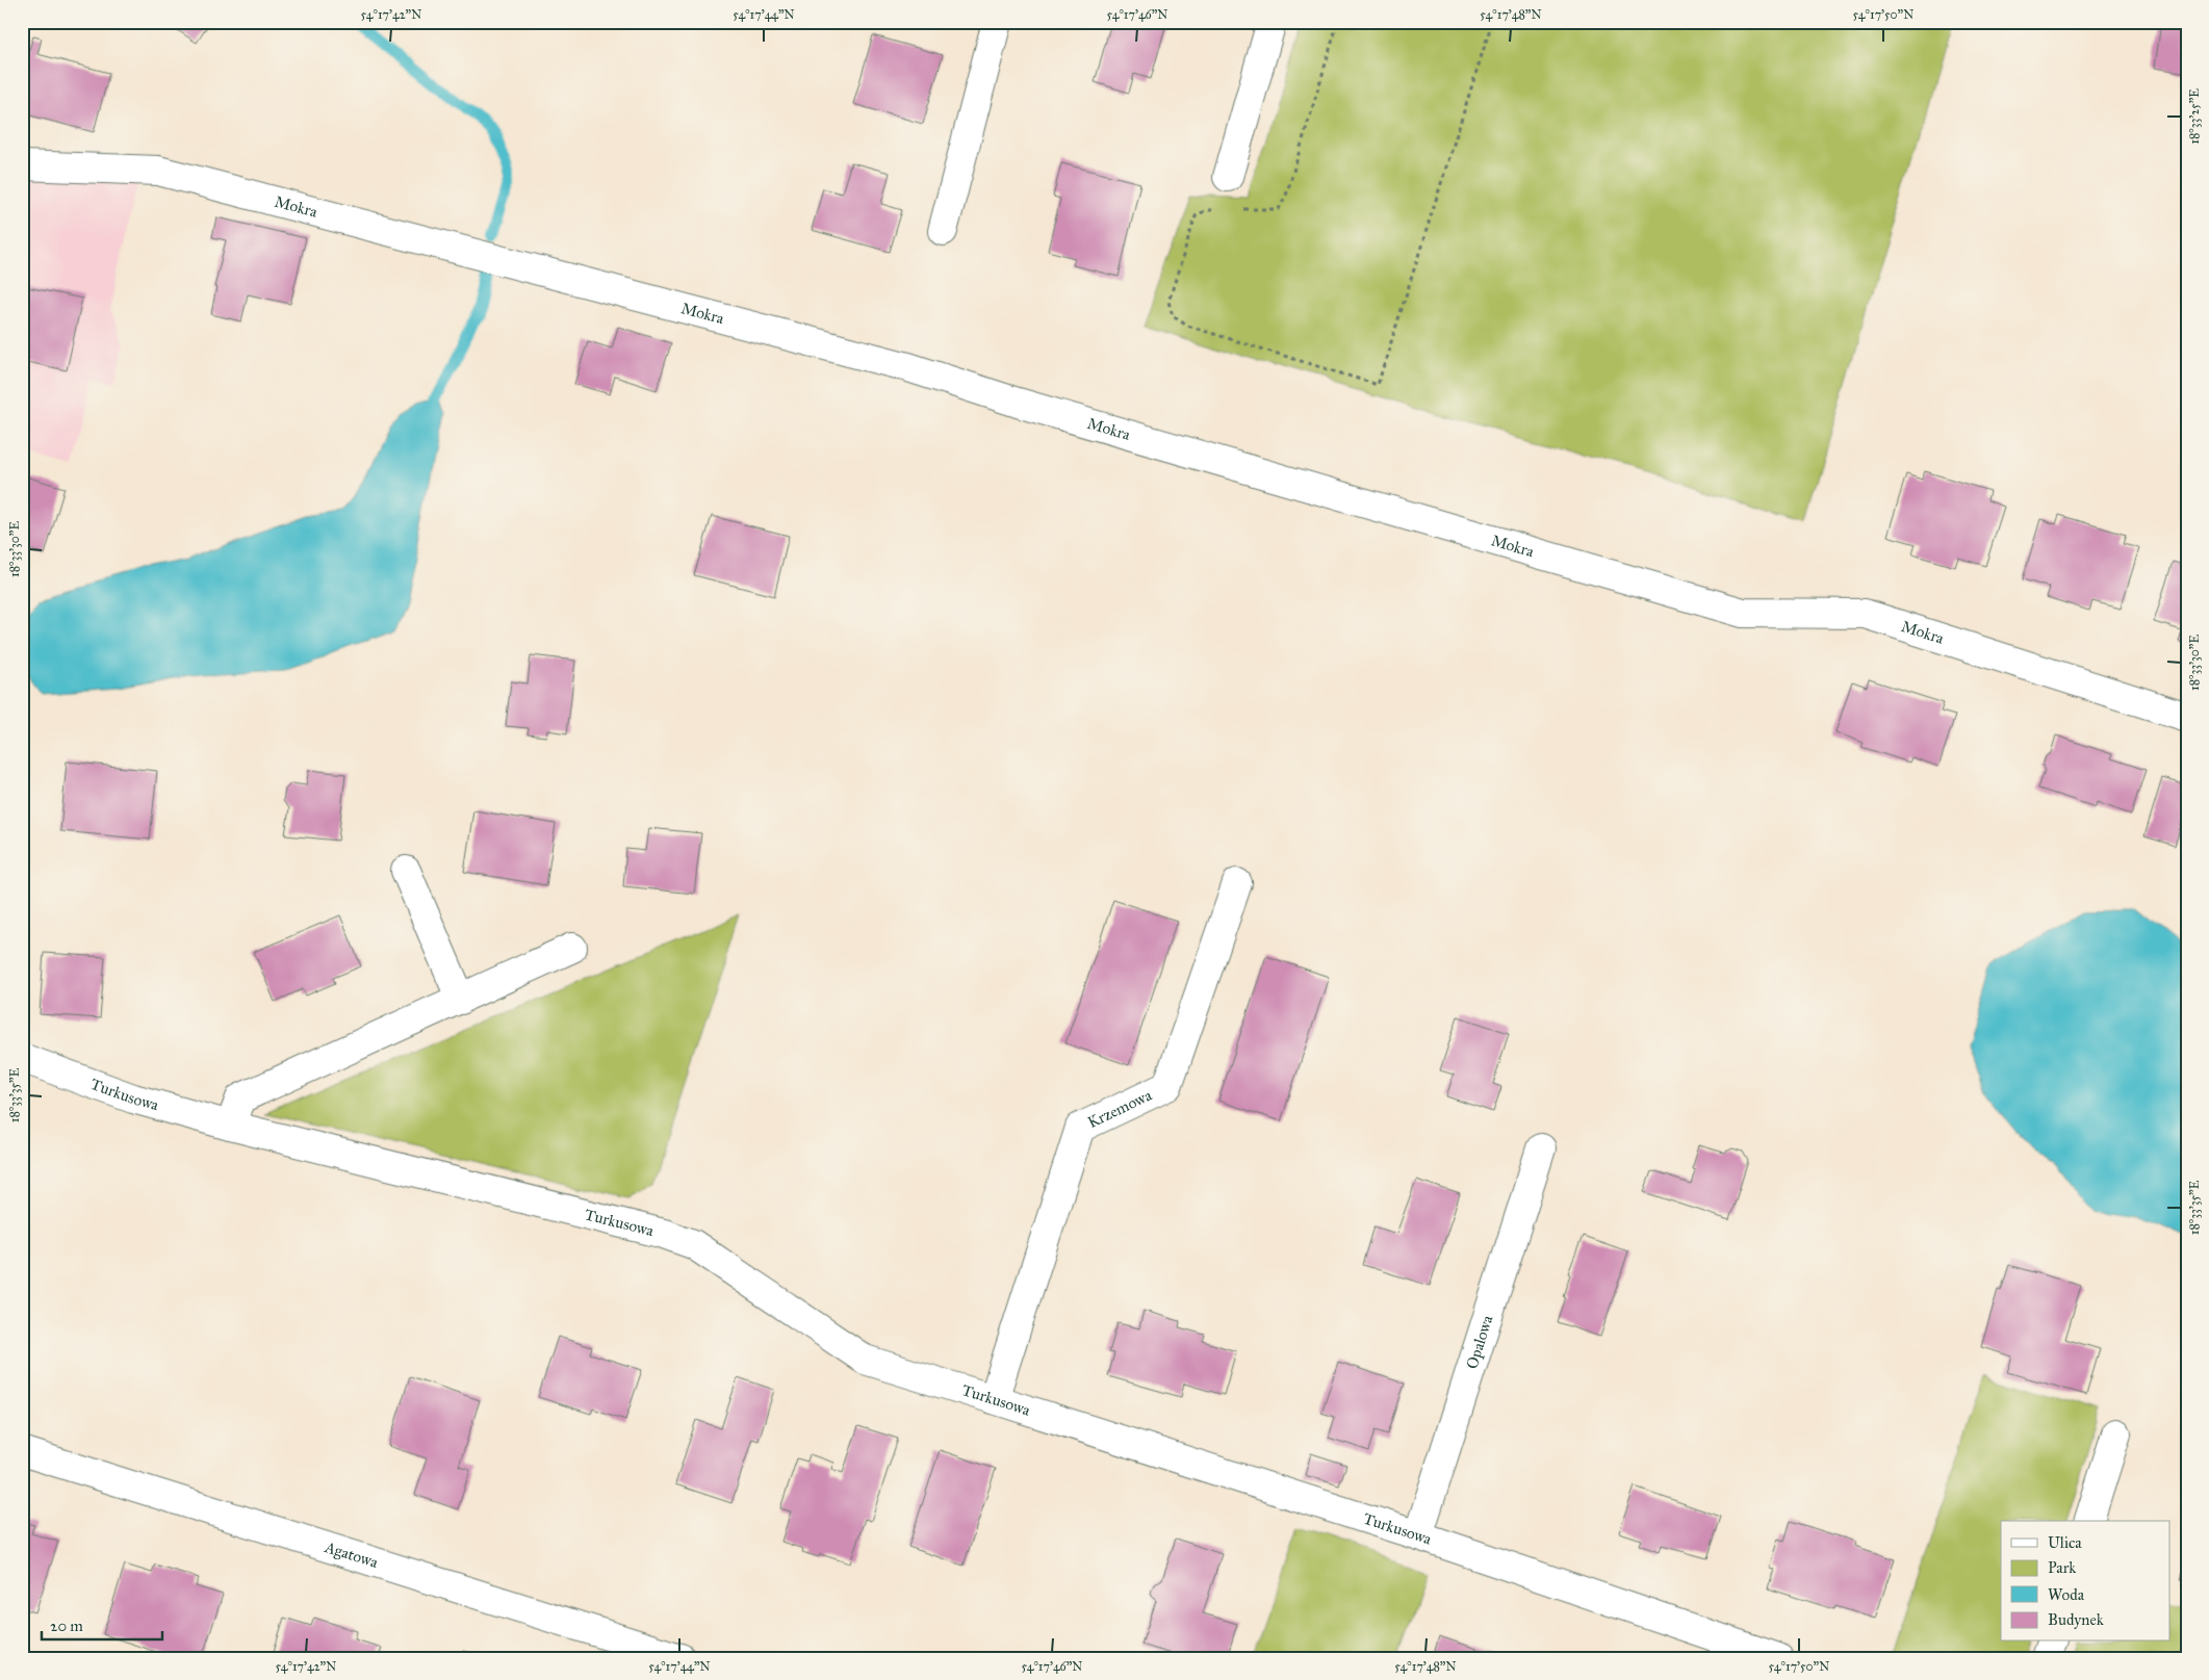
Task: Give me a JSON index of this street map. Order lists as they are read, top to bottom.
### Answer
{
  "streets": {
    "street": [
      "Mokra",
      "Turkusowa",
      "Krzemowa",
      "Opalowa",
      "Agatowa"
    ]
  },
  "crossings": [
    ["Turkusowa", "Krzemowa"],
    ["Turkusowa", "Opalowa"]
  ],
  "legend": [
    "Ulica",
    "Park",
    "Woda",
    "Budynek"
  ],
  "scale_bar": "20 m",
  "coordinates": [
    "54°17'42\"N",
    "54°17'44\"N",
    "54°17'46\"N",
    "54°17'48\"N",
    "54°17'50\"N",
    "18°33'25\"E",
    "18°33'30\"E",
    "18°33'35\"E"
  ]
}
